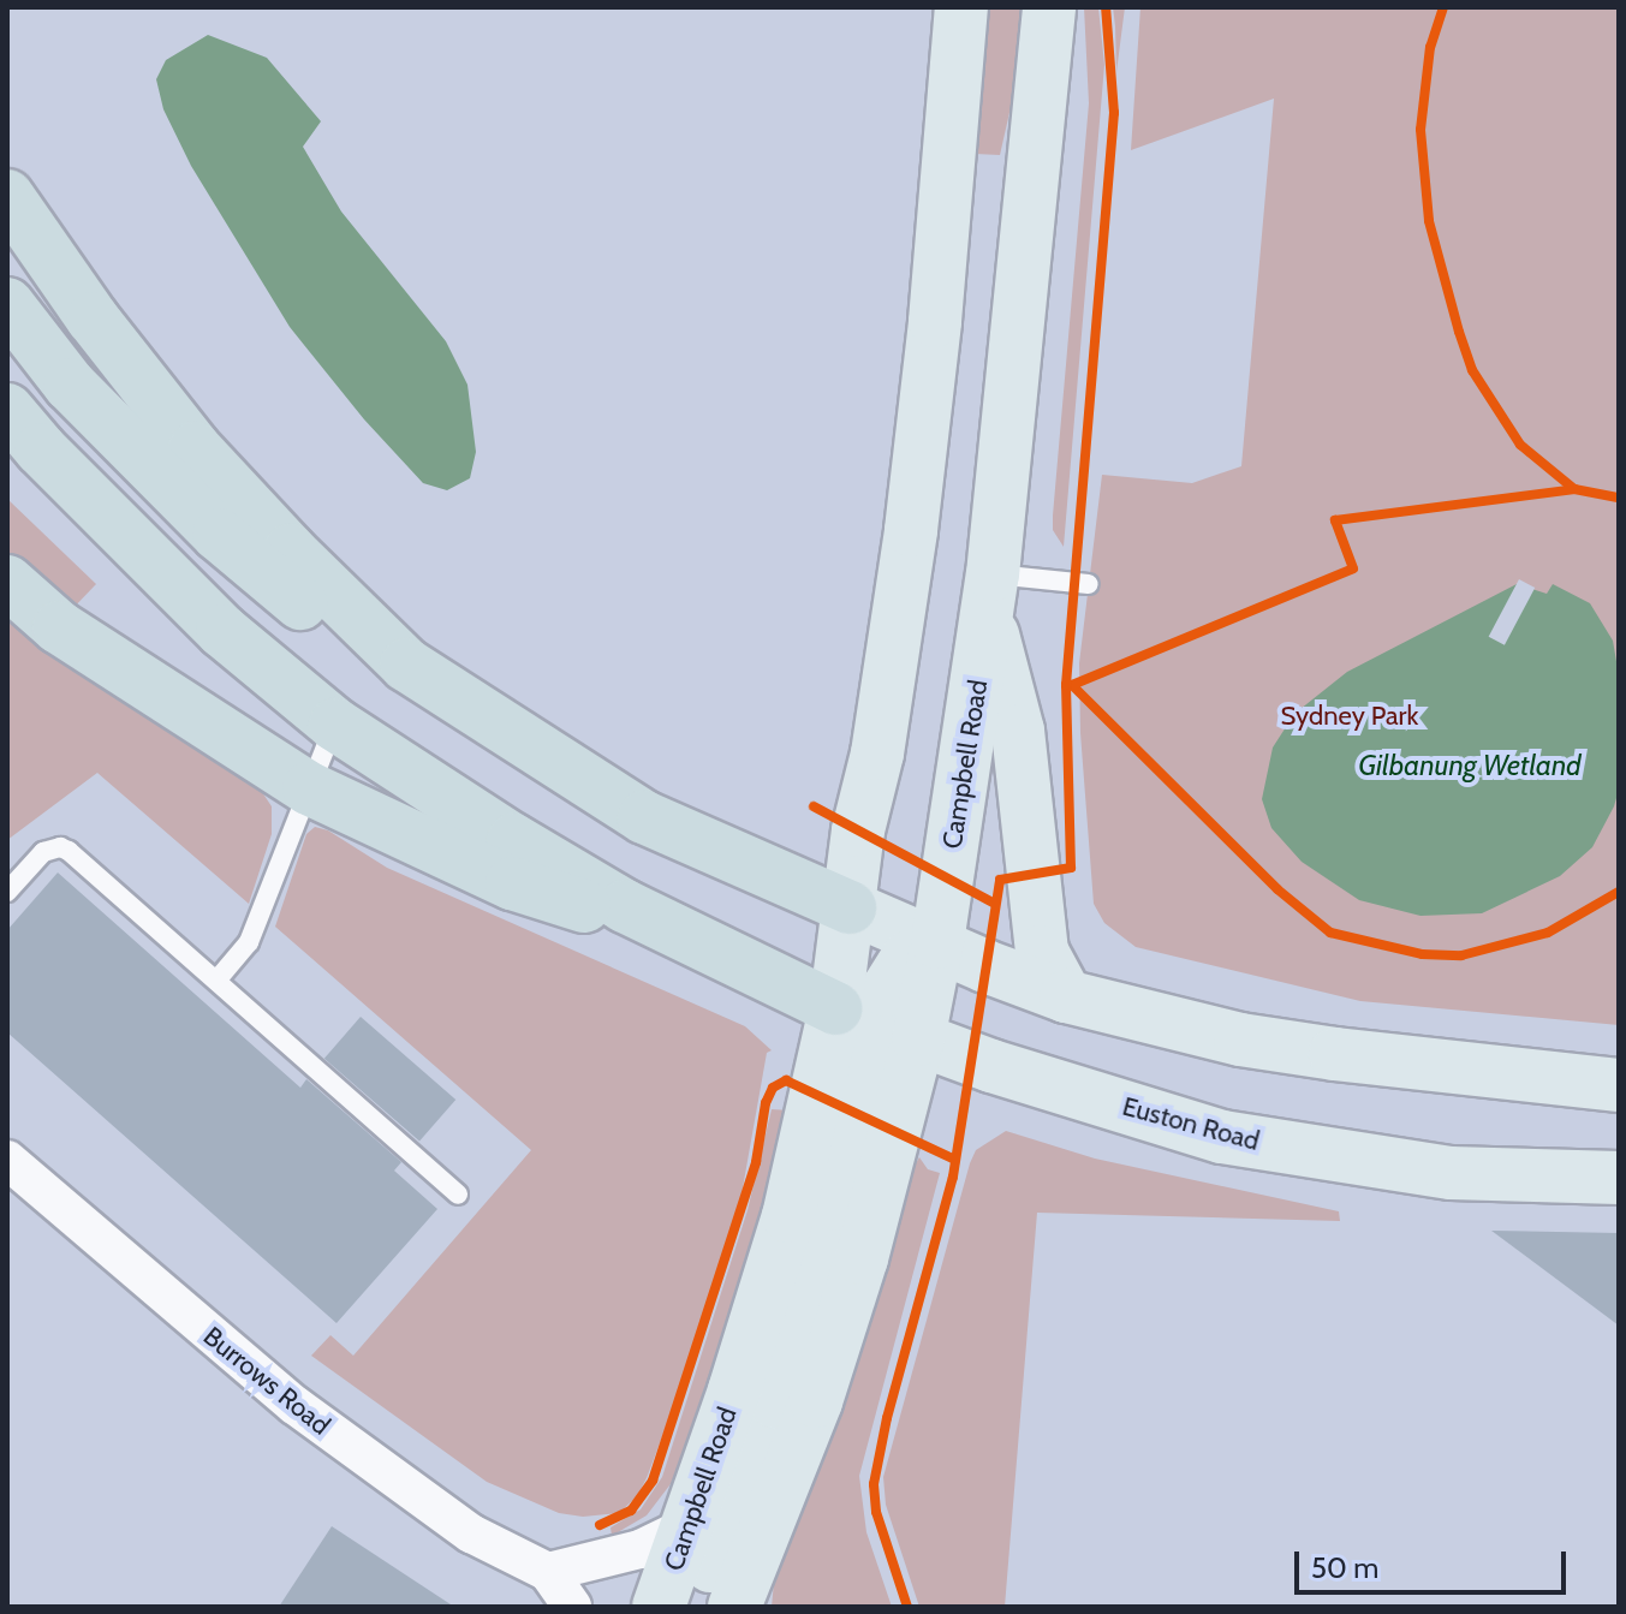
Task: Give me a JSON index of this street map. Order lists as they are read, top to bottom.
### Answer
{
  "streets": {
    "main road": ["Campbell Road", "Euston Road"],
    "street": ["Burrows Road"]
  },
  "crossings": [
    ["Campbell Road", "Euston Road"]
  ],
  "water": ["Gilbanung Wetland"],
  "parks": ["Sydney Park"],
  "scale_bar": "50 m"
}
